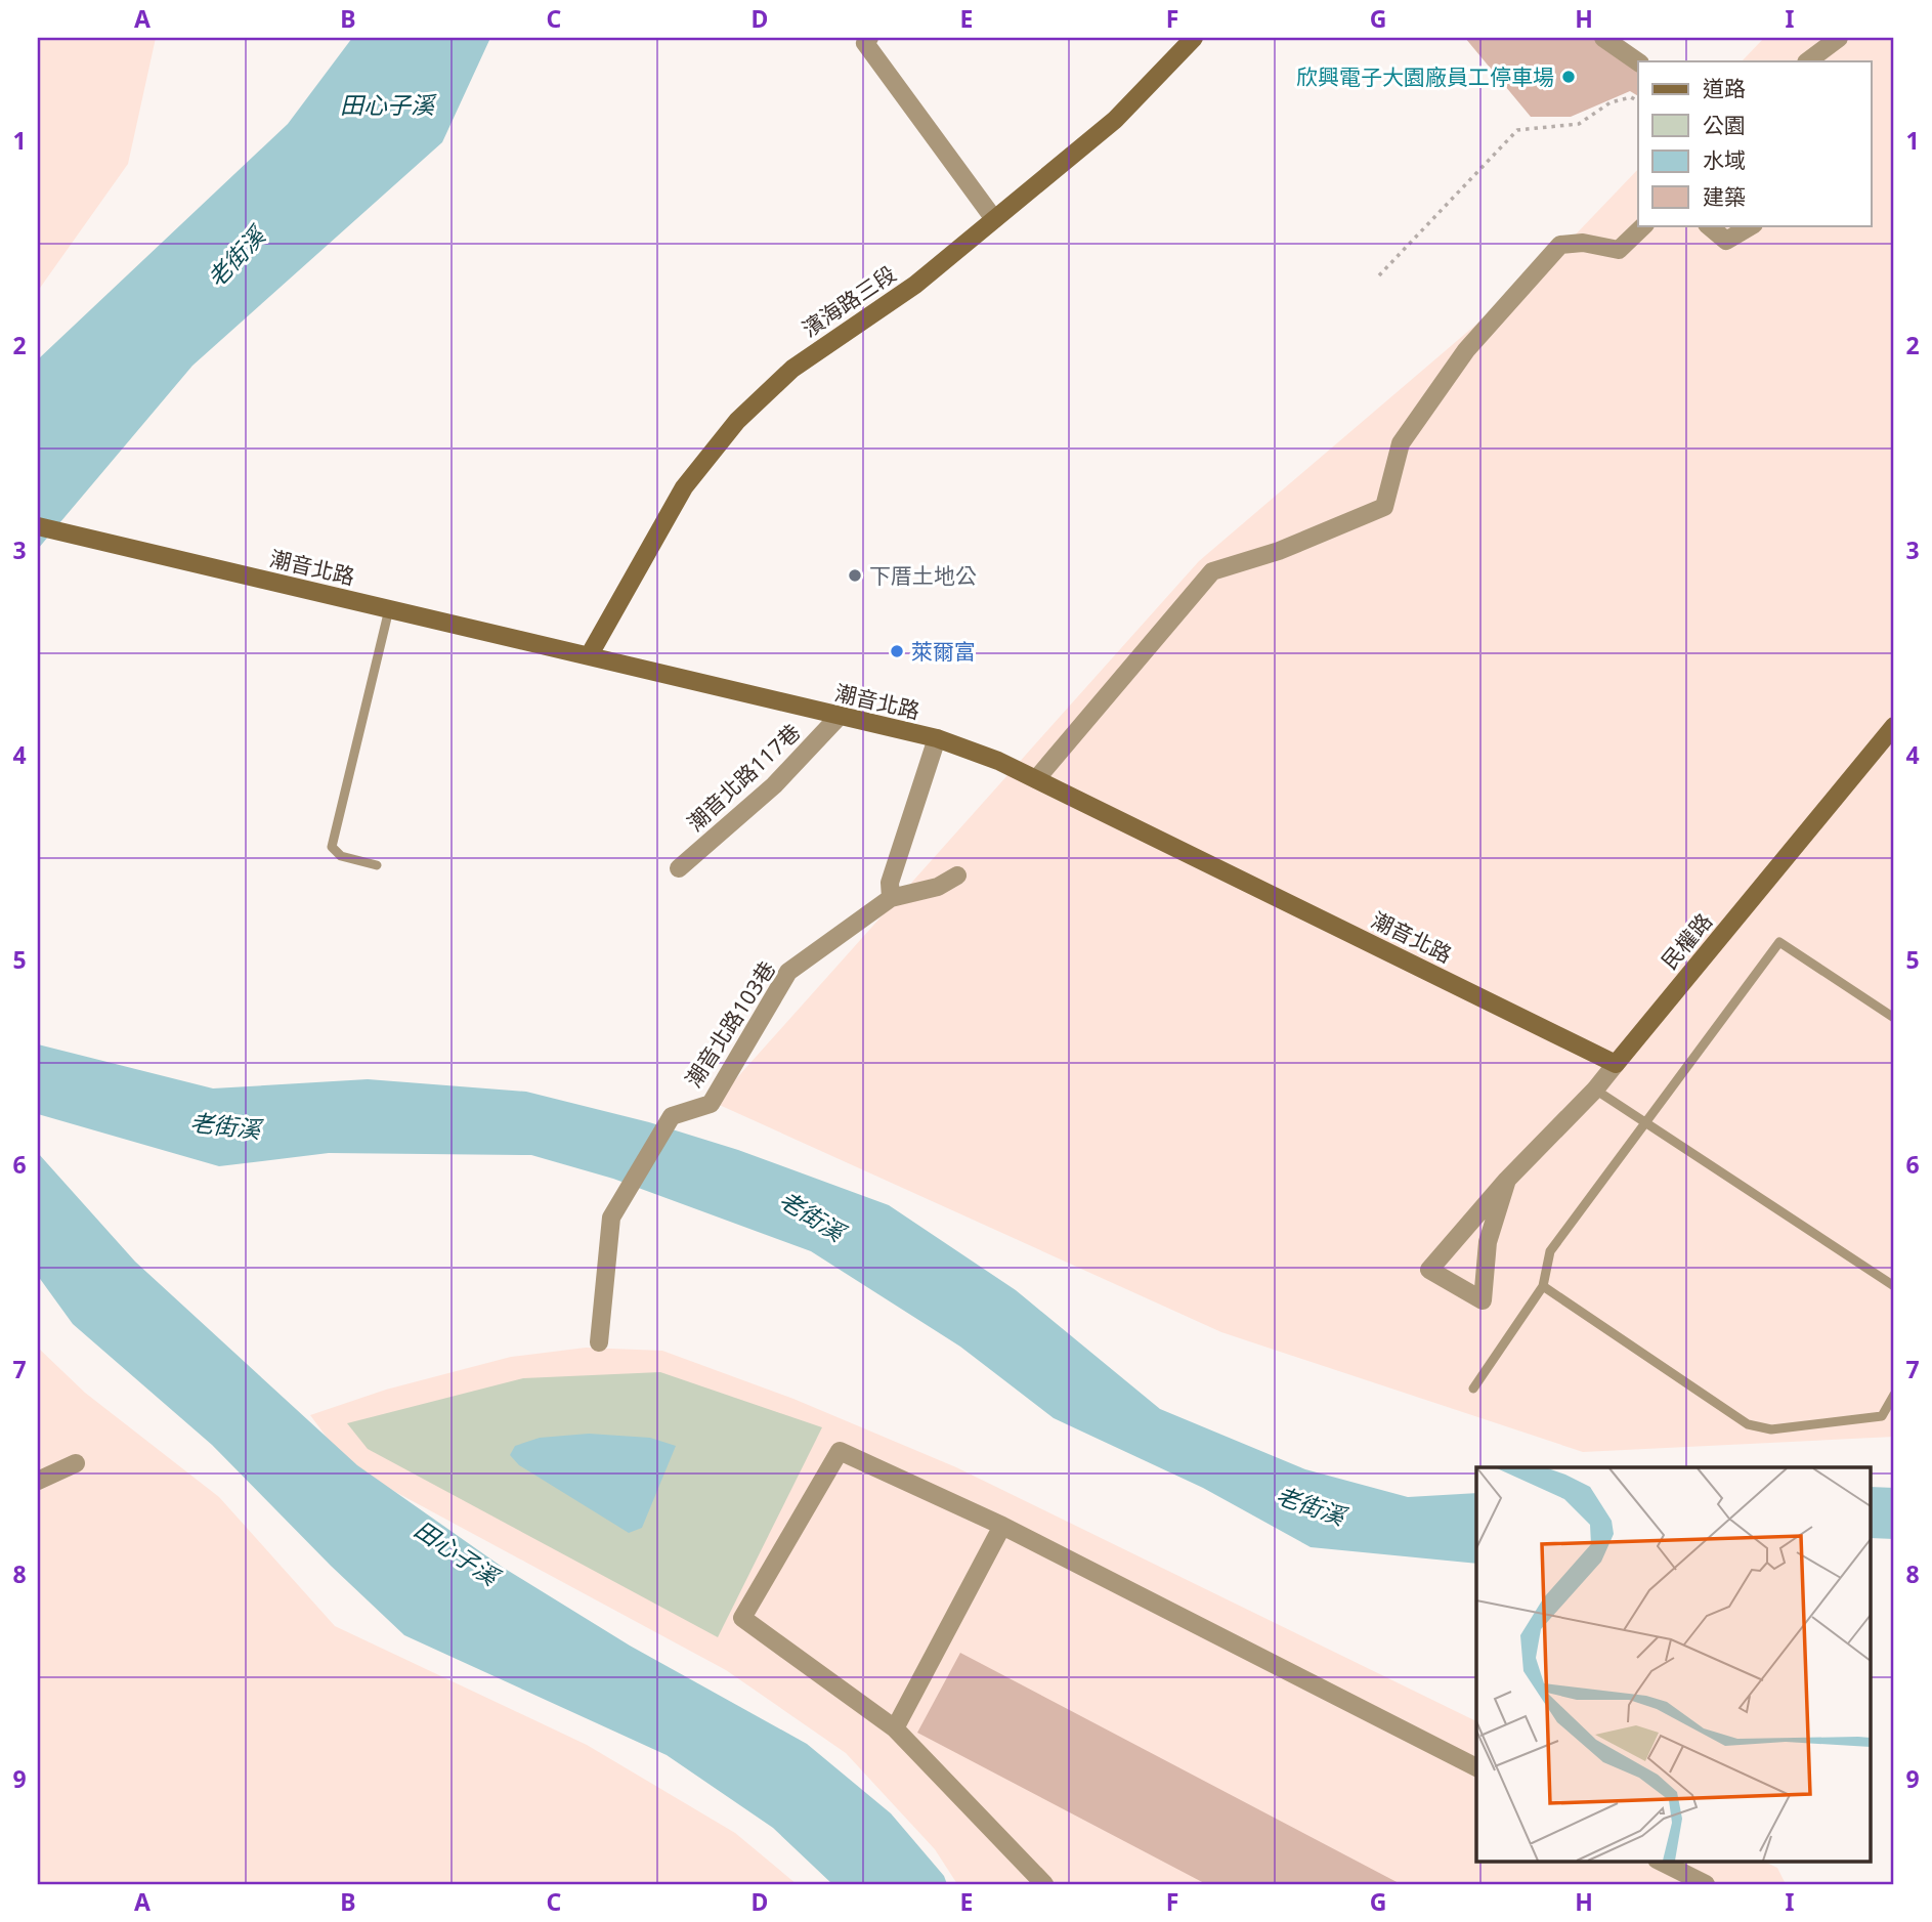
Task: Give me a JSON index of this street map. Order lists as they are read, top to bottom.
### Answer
{
  "streets": {
    "street": [
      "濱海路三段",
      "潮音北路",
      "潮音北路117巷",
      "民權路",
      "潮音北路103巷"
    ]
  },
  "crossings": [
    ["濱海路三段", "潮音北路"],
    ["潮音北路", "潮音北路117巷"],
    ["潮音北路", "民權路"]
  ],
  "water": ["田心子溪", "老街溪"],
  "places": ["欣興電子大園廠員工停車場", "下厝土地公", "萊爾富"],
  "legend": [
    "道路",
    "公園",
    "水域",
    "建築"
  ],
  "grid": {
    "columns": [
      "A",
      "B",
      "C",
      "D",
      "E",
      "F",
      "G",
      "H",
      "I"
    ],
    "rows": [
      "1",
      "2",
      "3",
      "4",
      "5",
      "6",
      "7",
      "8",
      "9"
    ]
  }
}
